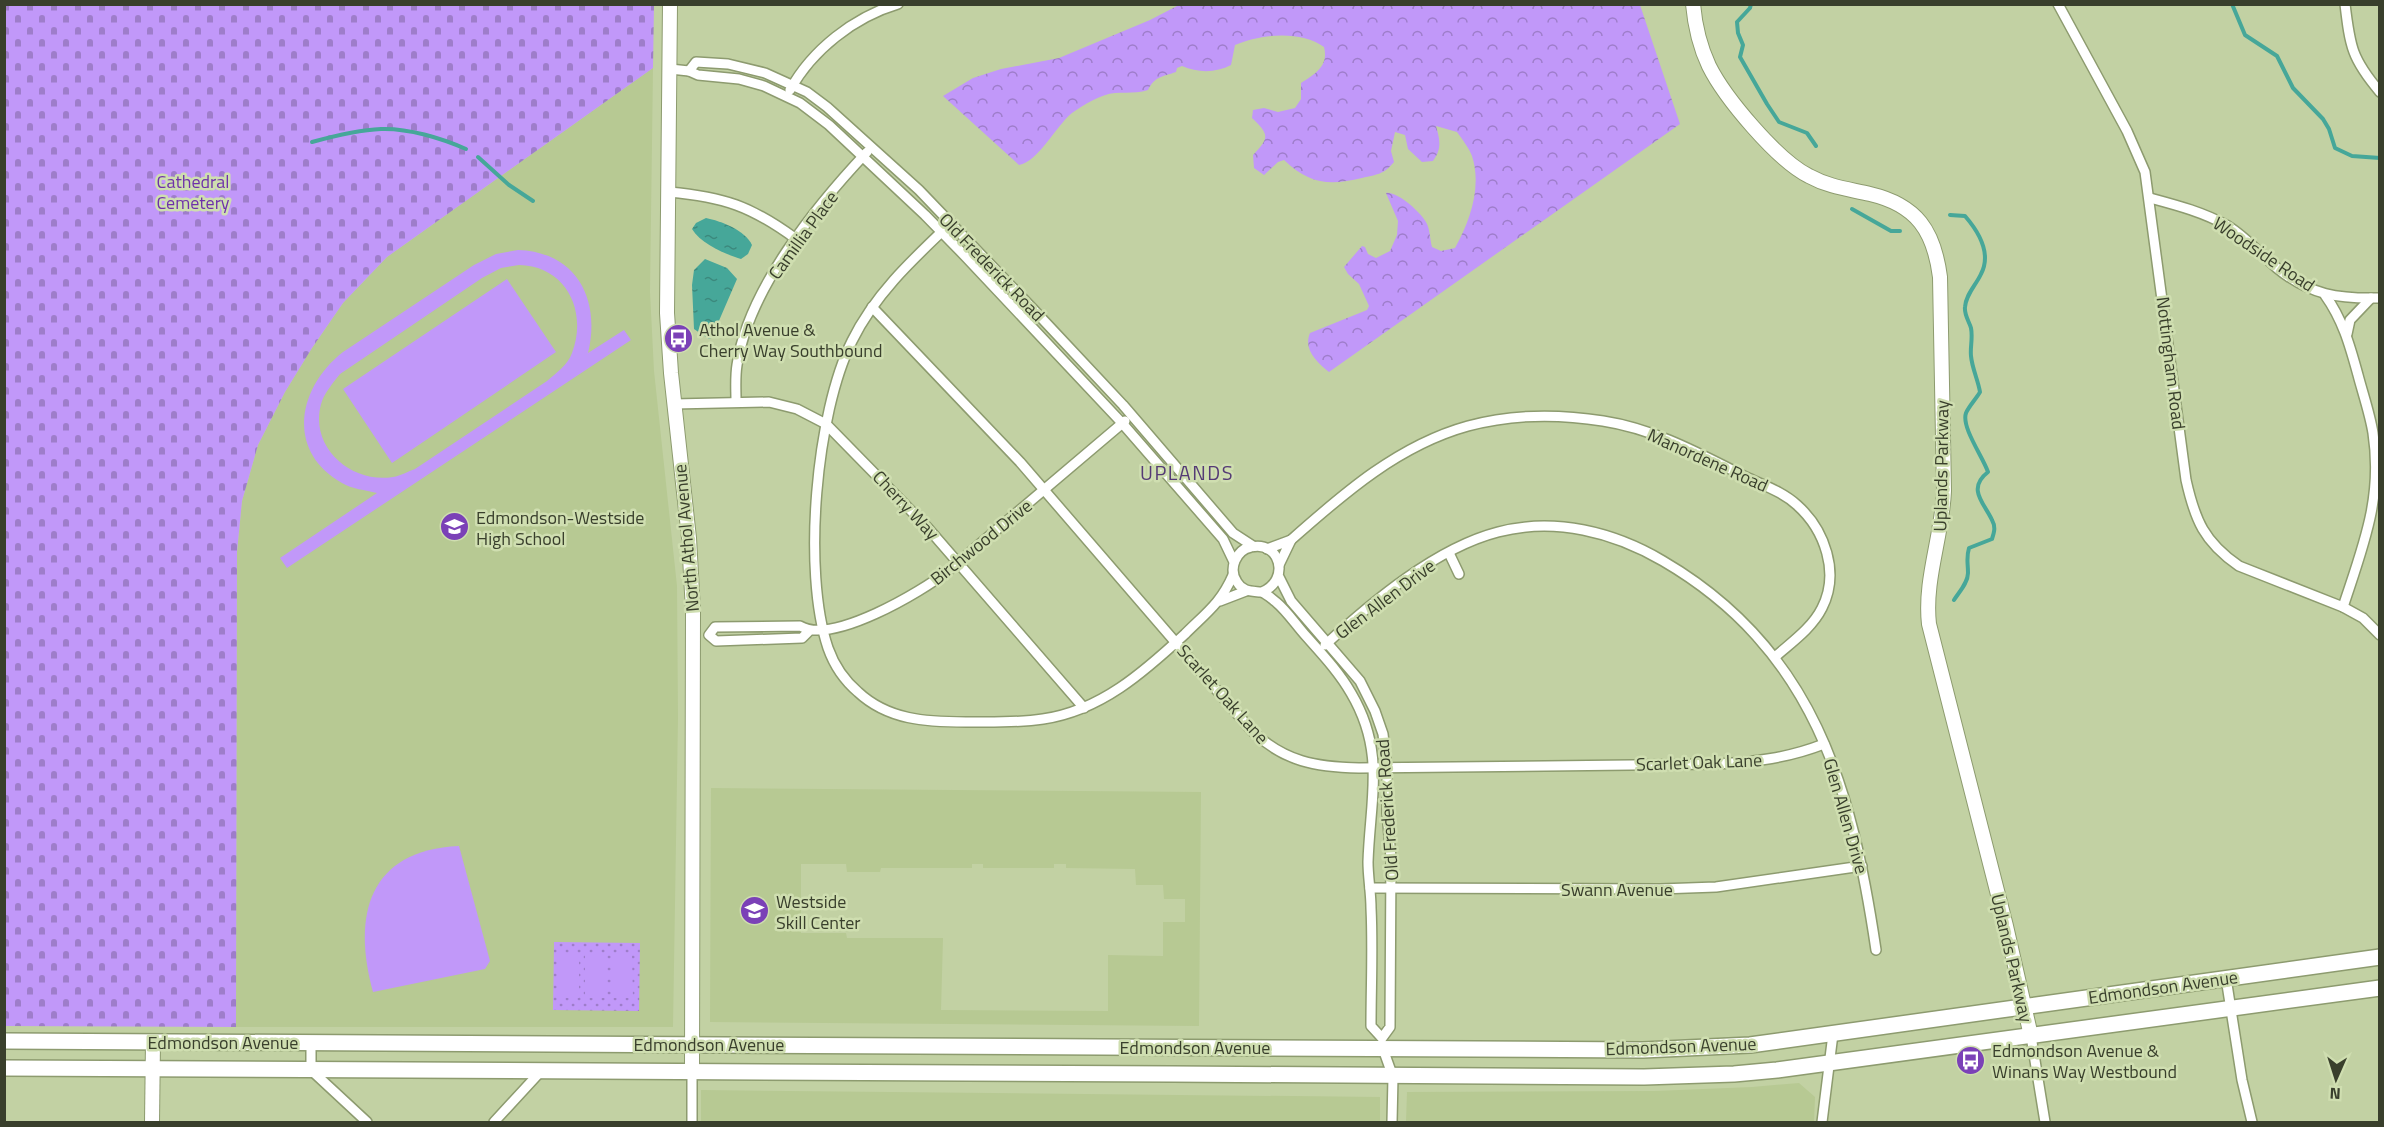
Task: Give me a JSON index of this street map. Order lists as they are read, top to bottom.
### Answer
{
  "streets": {
    "main road": ["Edmondson Avenue"],
    "street": [
      "Camillia Place",
      "Woodside Road",
      "Old Frederick Road",
      "Nottingham Road",
      "Manordene Road",
      "Uplands Parkway",
      "Cherry Way",
      "North Athol Avenue",
      "Birchwood Drive",
      "Glen Allen Drive",
      "Scarlet Oak Lane",
      "Swann Avenue"
    ]
  },
  "crossings": [
    ["Camillia Place", "Old Frederick Road"],
    ["Camillia Place", "Cherry Way"],
    ["Woodside Road", "Nottingham Road"],
    ["Old Frederick Road", "Manordene Road"],
    ["Old Frederick Road", "North Athol Avenue"],
    ["Old Frederick Road", "Birchwood Drive"],
    ["Old Frederick Road", "Glen Allen Drive"],
    ["Old Frederick Road", "Scarlet Oak Lane"],
    ["Old Frederick Road", "Swann Avenue"],
    ["Old Frederick Road", "Edmondson Avenue"],
    ["Manordene Road", "Glen Allen Drive"],
    ["Uplands Parkway", "Edmondson Avenue"],
    ["Cherry Way", "North Athol Avenue"],
    ["Cherry Way", "Birchwood Drive"],
    ["North Athol Avenue", "Birchwood Drive"],
    ["North Athol Avenue", "Edmondson Avenue"],
    ["Birchwood Drive", "Scarlet Oak Lane"],
    ["Glen Allen Drive", "Scarlet Oak Lane"],
    ["Glen Allen Drive", "Swann Avenue"]
  ],
  "districts": ["UPLANDS"],
  "parks": ["Cathedral Cemetery"],
  "places": {
    "bus stop": ["Athol Avenue & Cherry Way Southbound", "Edmondson Avenue & Winans Way Westbound"],
    "school or university": ["Edmondson-Westside High School", "Westside Skill Center"]
  },
  "north": "bottom"
}
